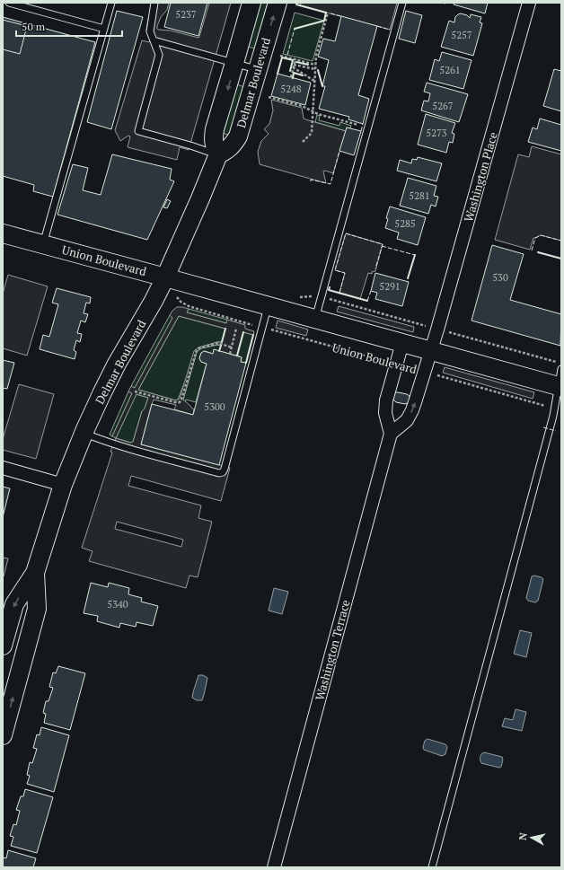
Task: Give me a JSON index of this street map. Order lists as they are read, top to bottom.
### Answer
{
  "streets": {
    "main road": ["Delmar Boulevard", "Union Boulevard"],
    "street": ["Washington Place", "Washington Terrace"]
  },
  "crossings": [
    ["Delmar Boulevard", "Union Boulevard"],
    ["Washington Place", "Union Boulevard"],
    ["Washington Place", "Washington Terrace"]
  ],
  "house_numbers": [
    "5237",
    "5257",
    "5261",
    "5248",
    "5267",
    "5273",
    "5281",
    "5285",
    "530",
    "5291",
    "5300",
    "5340"
  ],
  "scale_bar": "50 m",
  "north": "left"
}
